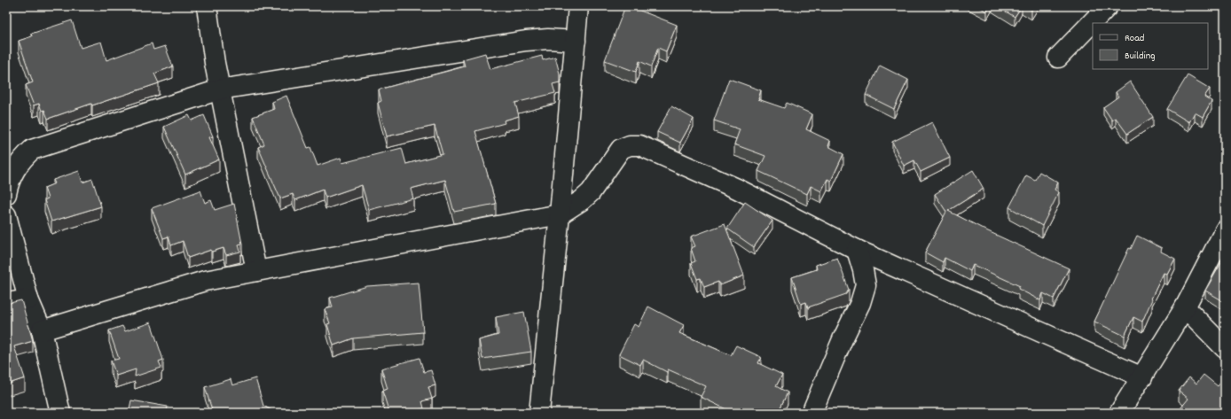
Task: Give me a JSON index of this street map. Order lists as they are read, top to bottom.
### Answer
{
  "legend": ["Road", "Building"]
}
